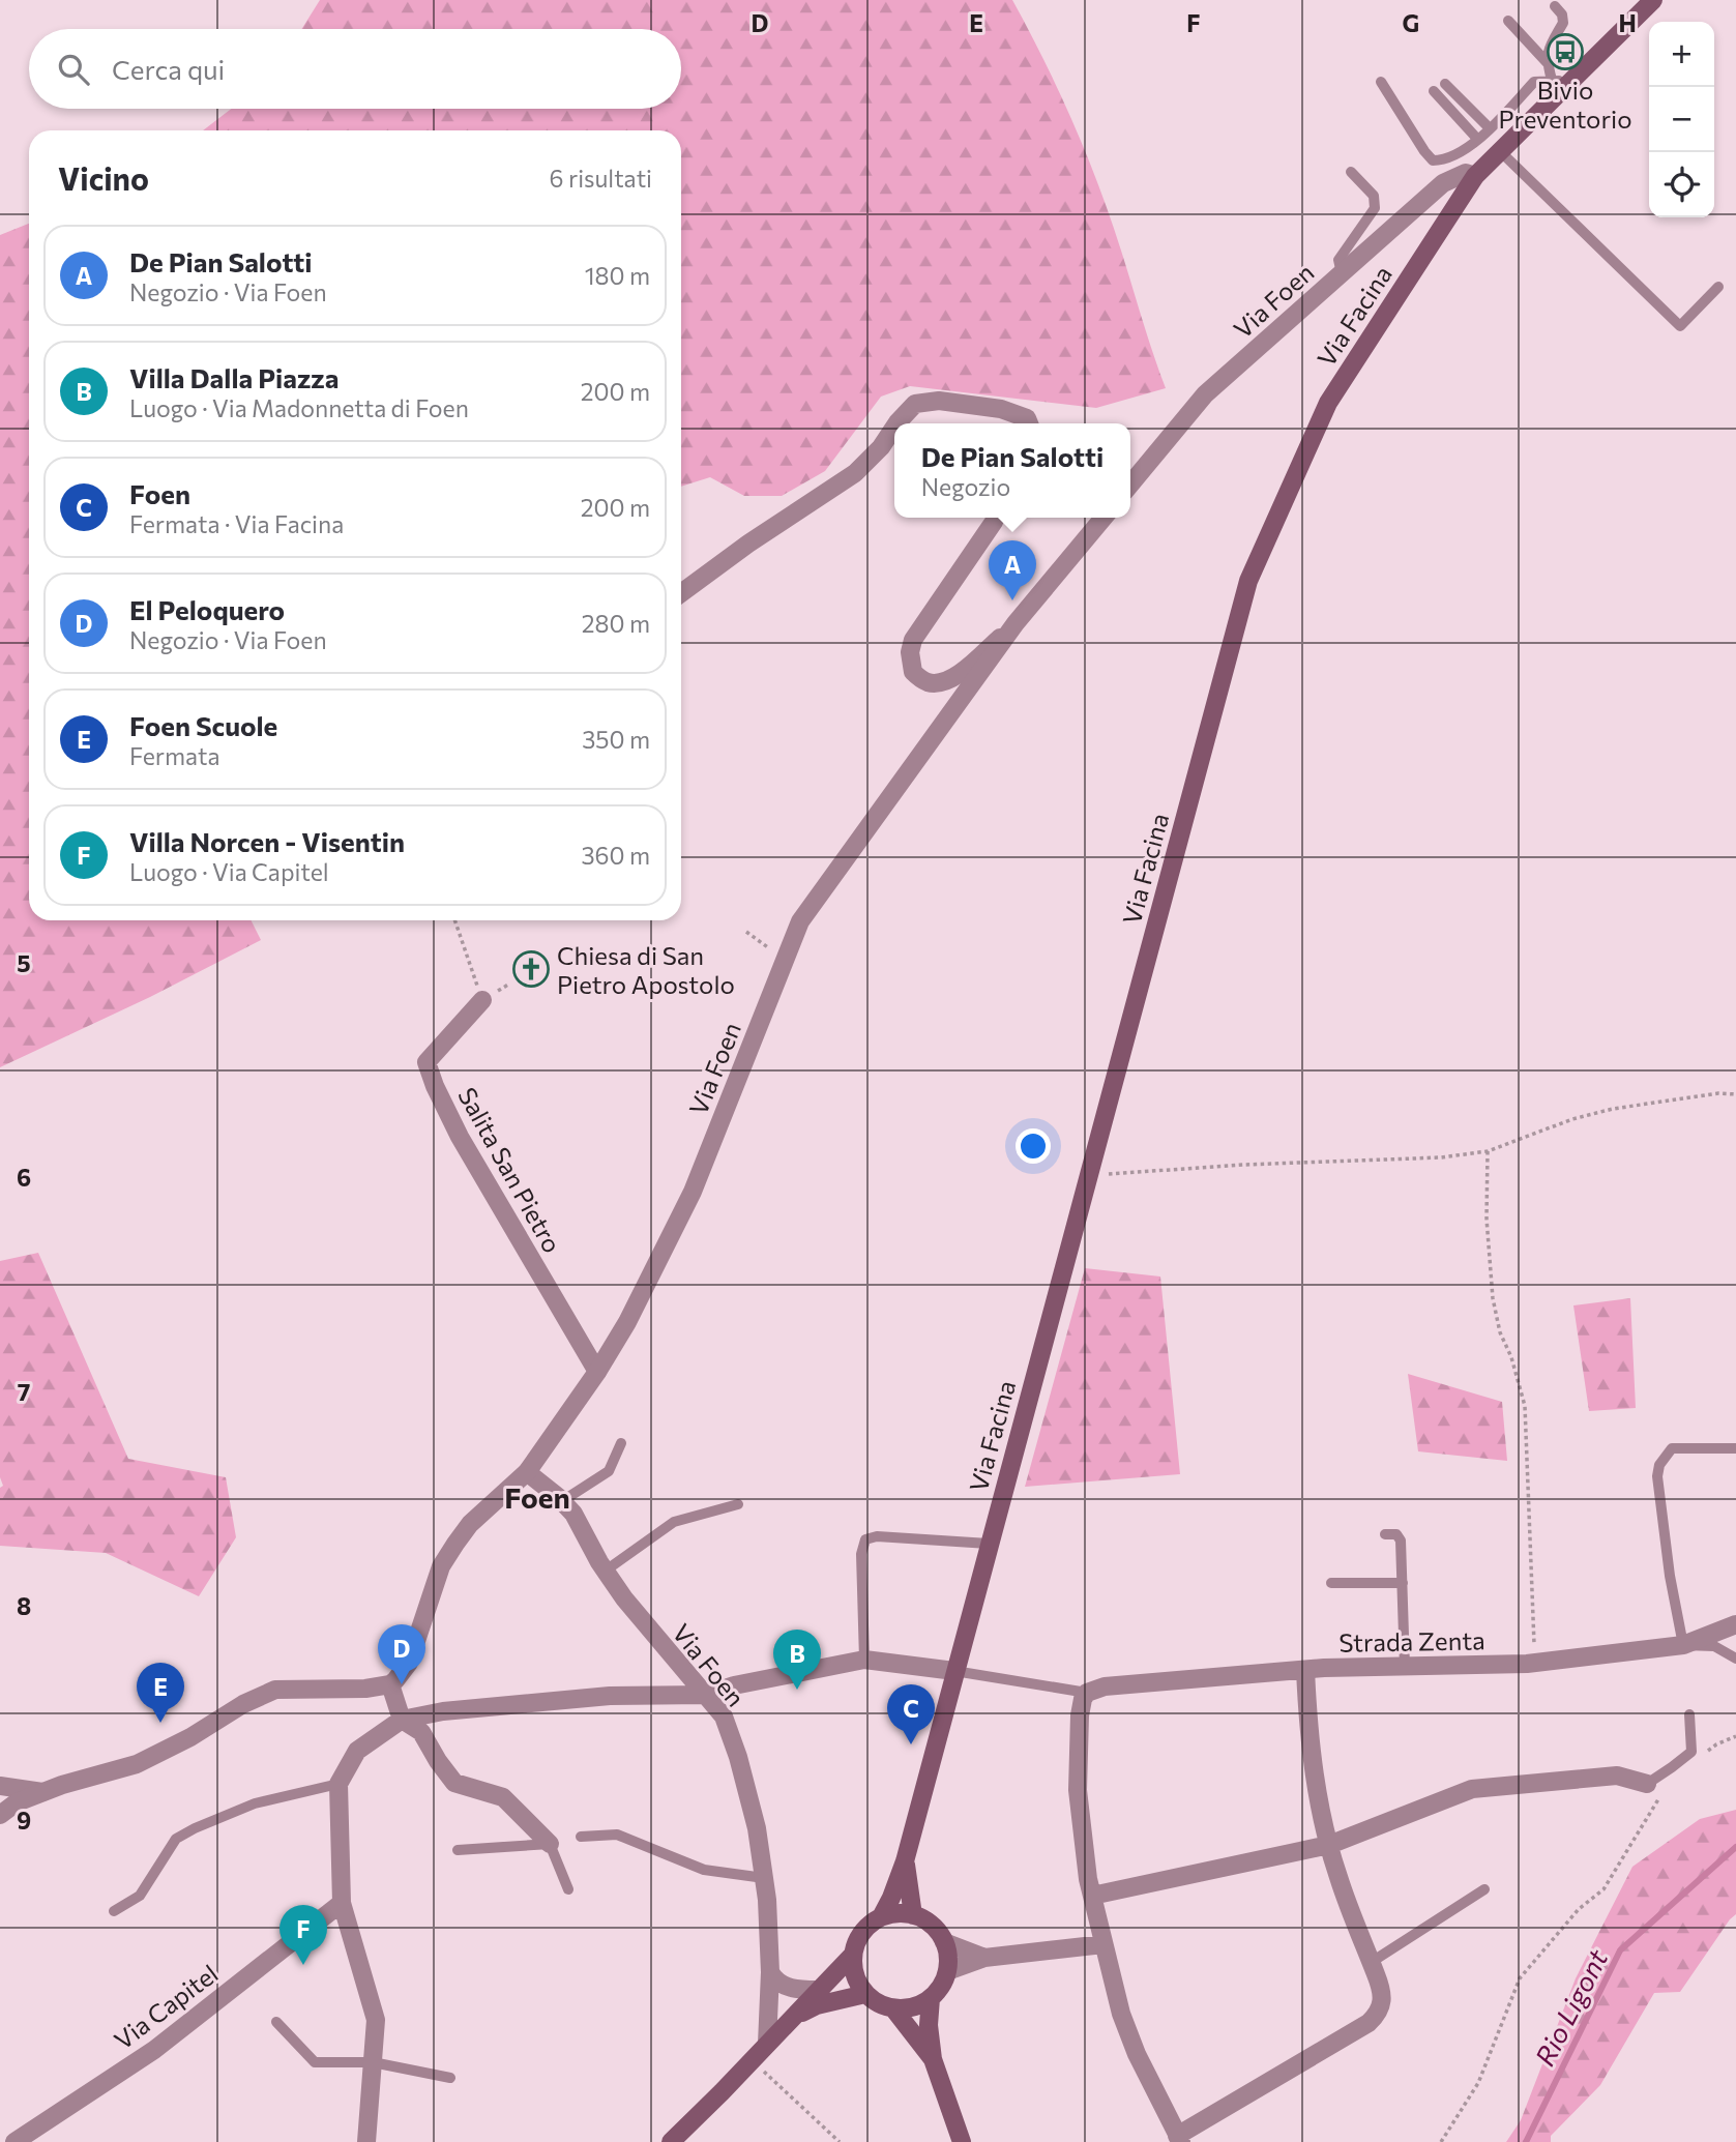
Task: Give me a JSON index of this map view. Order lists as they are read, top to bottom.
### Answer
{
  "streets": {
    "main road": ["Via Facina"],
    "street": [
      "Via Foen",
      "Salita San Pietro",
      "Strada Zenta",
      "Via Capitel"
    ]
  },
  "crossings": [
    ["Via Foen", "Via Facina"],
    ["Via Foen", "Salita San Pietro"]
  ],
  "districts": ["Foen"],
  "water": ["Rio Ligont"],
  "places": {
    "bus stop": ["Bivio Preventorio"],
    "church": ["Chiesa di San Pietro Apostolo"]
  },
  "page": {
    "map_buttons": ["+", "−"],
    "search": "Cerca qui",
    "heading": ["Vicino", "6 risultati"],
    "list": [
      {
        "mark": "A",
        "name": "De Pian Salotti",
        "note": "Negozio · Via Foen",
        "value": "180 m"
      },
      {
        "mark": "B",
        "name": "Villa Dalla Piazza",
        "note": "Luogo · Via Madonnetta di Foen",
        "value": "200 m"
      },
      {
        "mark": "C",
        "name": "Foen",
        "note": "Fermata · Via Facina",
        "value": "200 m"
      },
      {
        "mark": "D",
        "name": "El Peloquero",
        "note": "Negozio · Via Foen",
        "value": "280 m"
      },
      {
        "mark": "E",
        "name": "Foen Scuole",
        "note": "Fermata",
        "value": "350 m"
      },
      {
        "mark": "F",
        "name": "Villa Norcen - Visentin",
        "note": "Luogo · Via Capitel",
        "value": "360 m"
      }
    ],
    "popup": ["De Pian Salotti", "Negozio"],
    "pins": [
      "A",
      "D",
      "B",
      "E",
      "C",
      "F"
    ]
  },
  "grid": {
    "columns": [
      "D",
      "E",
      "F",
      "G",
      "H"
    ],
    "rows": [
      "5",
      "6",
      "7",
      "8",
      "9"
    ]
  }
}
